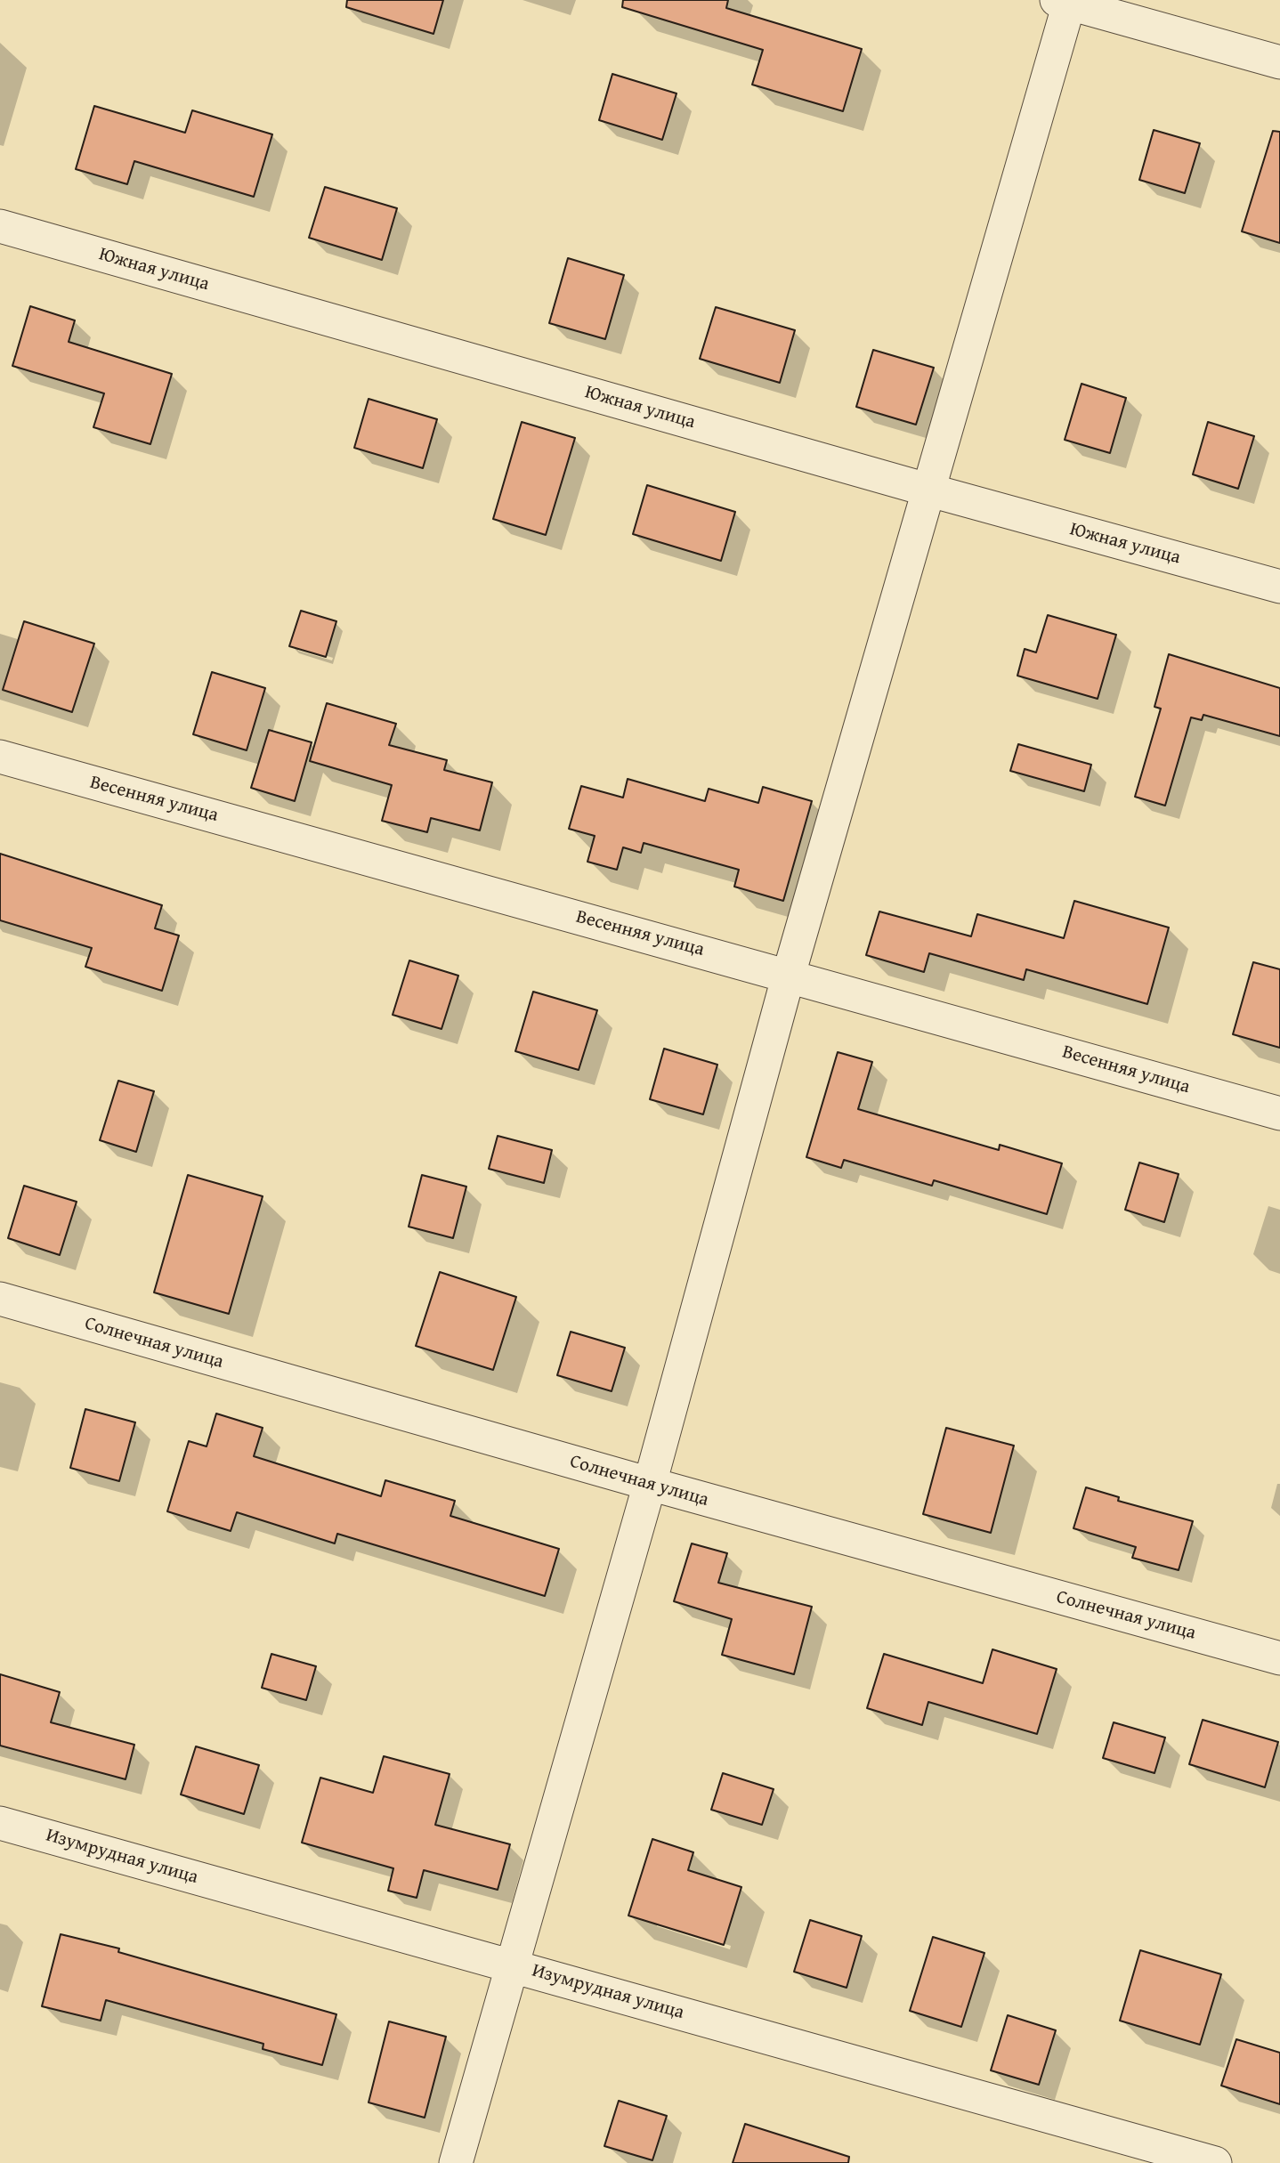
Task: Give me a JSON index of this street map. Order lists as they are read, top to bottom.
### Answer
{
  "streets": {
    "street": [
      "Южная улица",
      "Весенняя улица",
      "Солнечная улица",
      "Изумрудная улица"
    ]
  }
}
